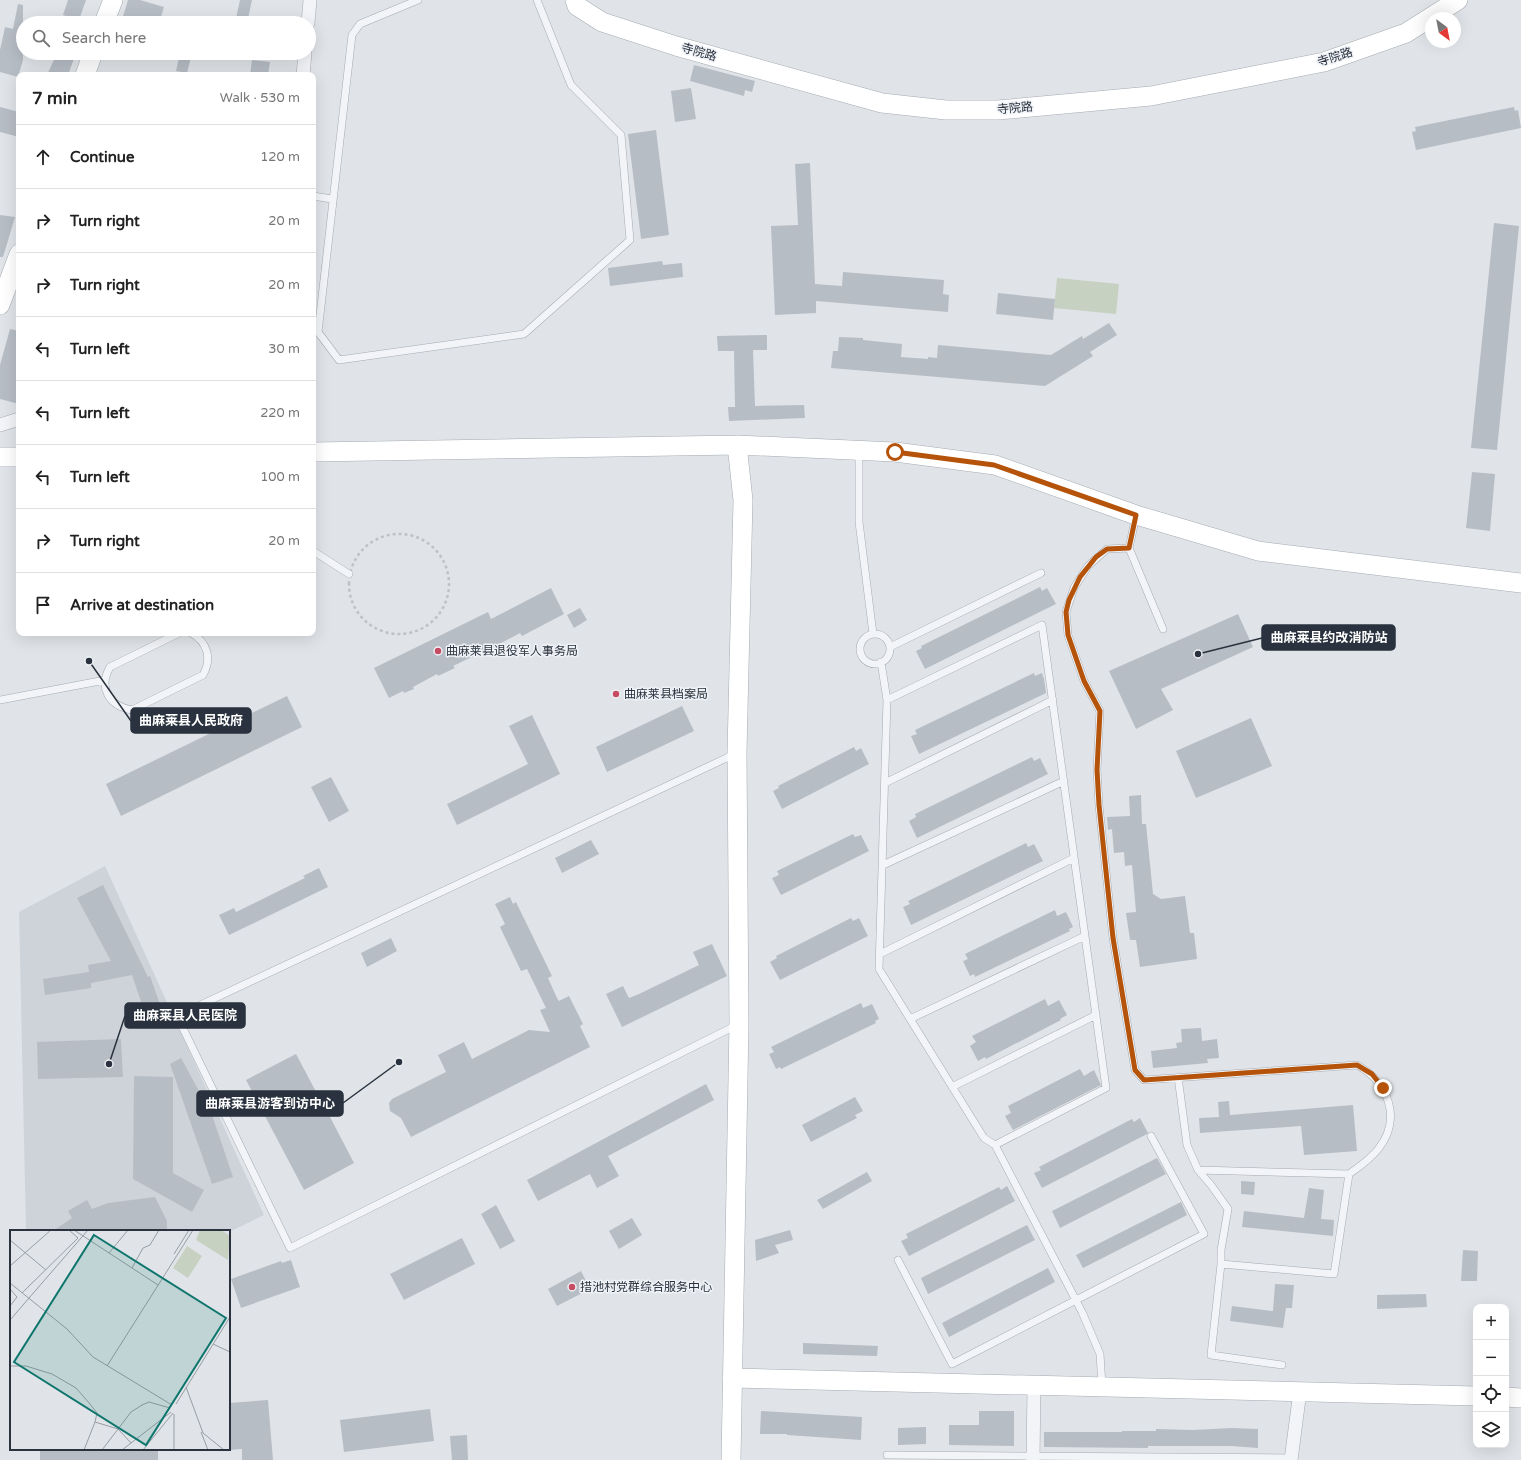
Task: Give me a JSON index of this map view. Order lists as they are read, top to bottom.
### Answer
{
  "streets": {
    "street": ["寺院路"]
  },
  "places": [
    "曲麻莱县退役军人事务局",
    "曲麻莱县约改消防站",
    "曲麻莱县人民政府",
    "曲麻莱县档案局",
    "曲麻莱县游客到访中心",
    "曲麻莱县人民医院",
    "措池村党群综合服务中心"
  ],
  "north": "bottom right",
  "page": {
    "search": "Search here",
    "heading": ["7 min", "Walk · 530 m"],
    "list": [
      ["Continue", "120 m"],
      ["Turn right", "20 m"],
      ["Turn right", "20 m"],
      ["Turn left", "30 m"],
      ["Turn left", "220 m"],
      ["Turn left", "100 m"],
      ["Turn right", "20 m"],
      "Arrive at destination"
    ],
    "map_buttons": ["+", "−"]
  }
}
